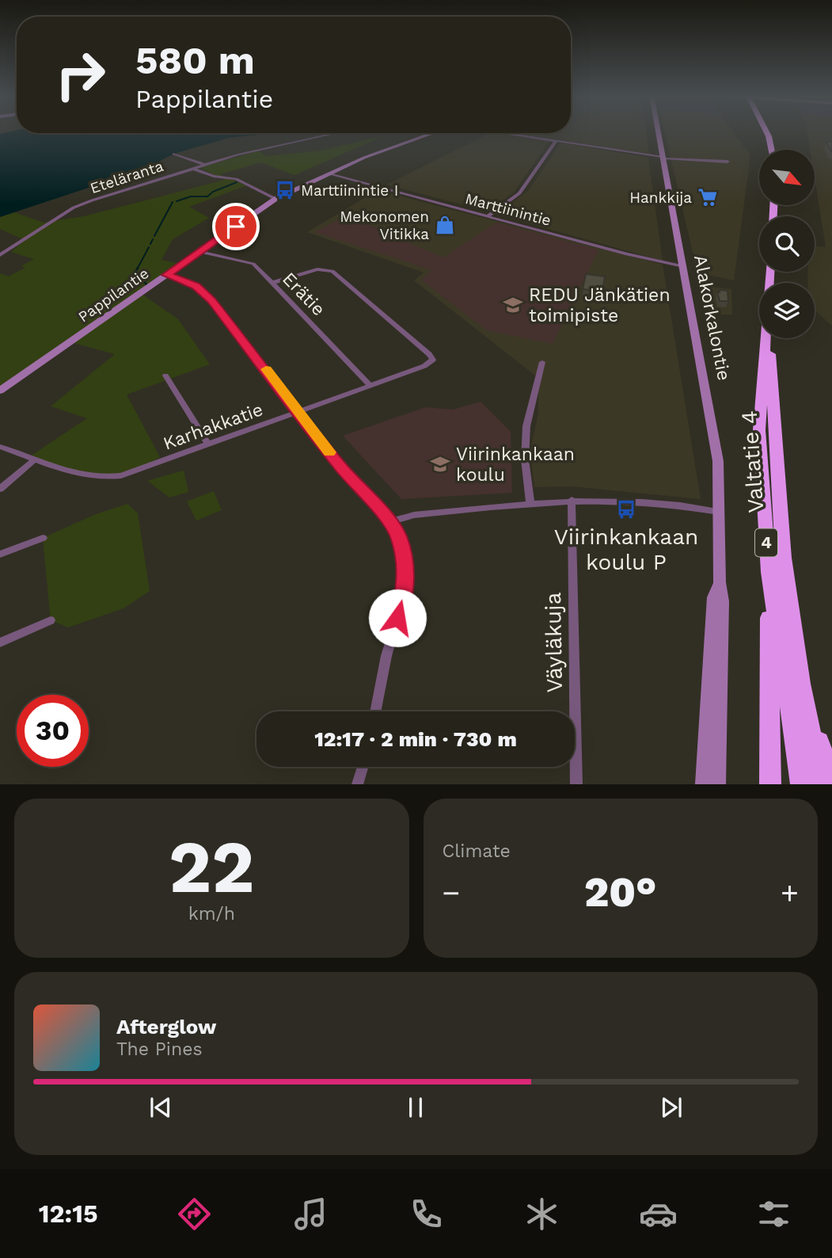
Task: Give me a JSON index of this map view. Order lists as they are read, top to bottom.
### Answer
{
  "streets": {
    "highway": ["Valtatie 4", "4"],
    "street": [
      "Eteläranta",
      "Marttiinintie",
      "Erätie",
      "Pappilantie",
      "Alakorkalontie",
      "Karhakkatie",
      "Väyläkuja"
    ]
  },
  "crossings": [
    ["Marttiinintie", "Pappilantie"],
    ["Marttiinintie", "Alakorkalontie"],
    ["Erätie", "Pappilantie"],
    ["Erätie", "Karhakkatie"]
  ],
  "places": {
    "bus stop": ["Marttiinintie I", "Viirinkankaan koulu P"],
    "supermarket": ["Hankkija"],
    "shop": ["Mekonomen Vitikka"],
    "school or university": ["REDU Jänkätien toimipiste", "Viirinkankaan koulu"]
  },
  "north": "bottom right",
  "page": {
    "turn": ["580 m", "Pappilantie"],
    "limit": "30",
    "trip": "12:17 · 2 min · 730 m",
    "tile": [
      ["22", "km/h"],
      "Climate"
    ],
    "heat": ["−", "20°", "+"],
    "song": ["Afterglow", "The Pines"],
    "tabs": "12:15"
  }
}
